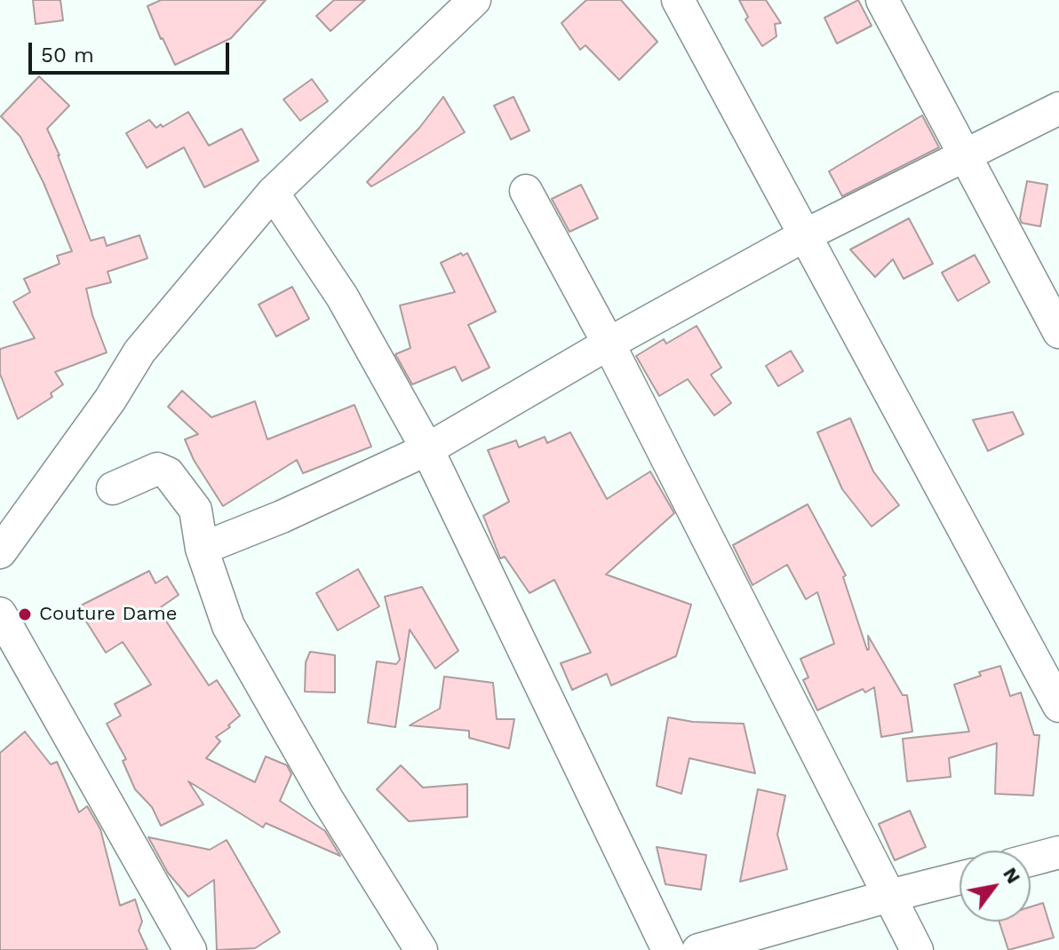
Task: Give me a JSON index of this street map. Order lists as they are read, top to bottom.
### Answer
{
  "places": ["Couture Dame"],
  "scale_bar": "50 m",
  "north": "top right"
}
